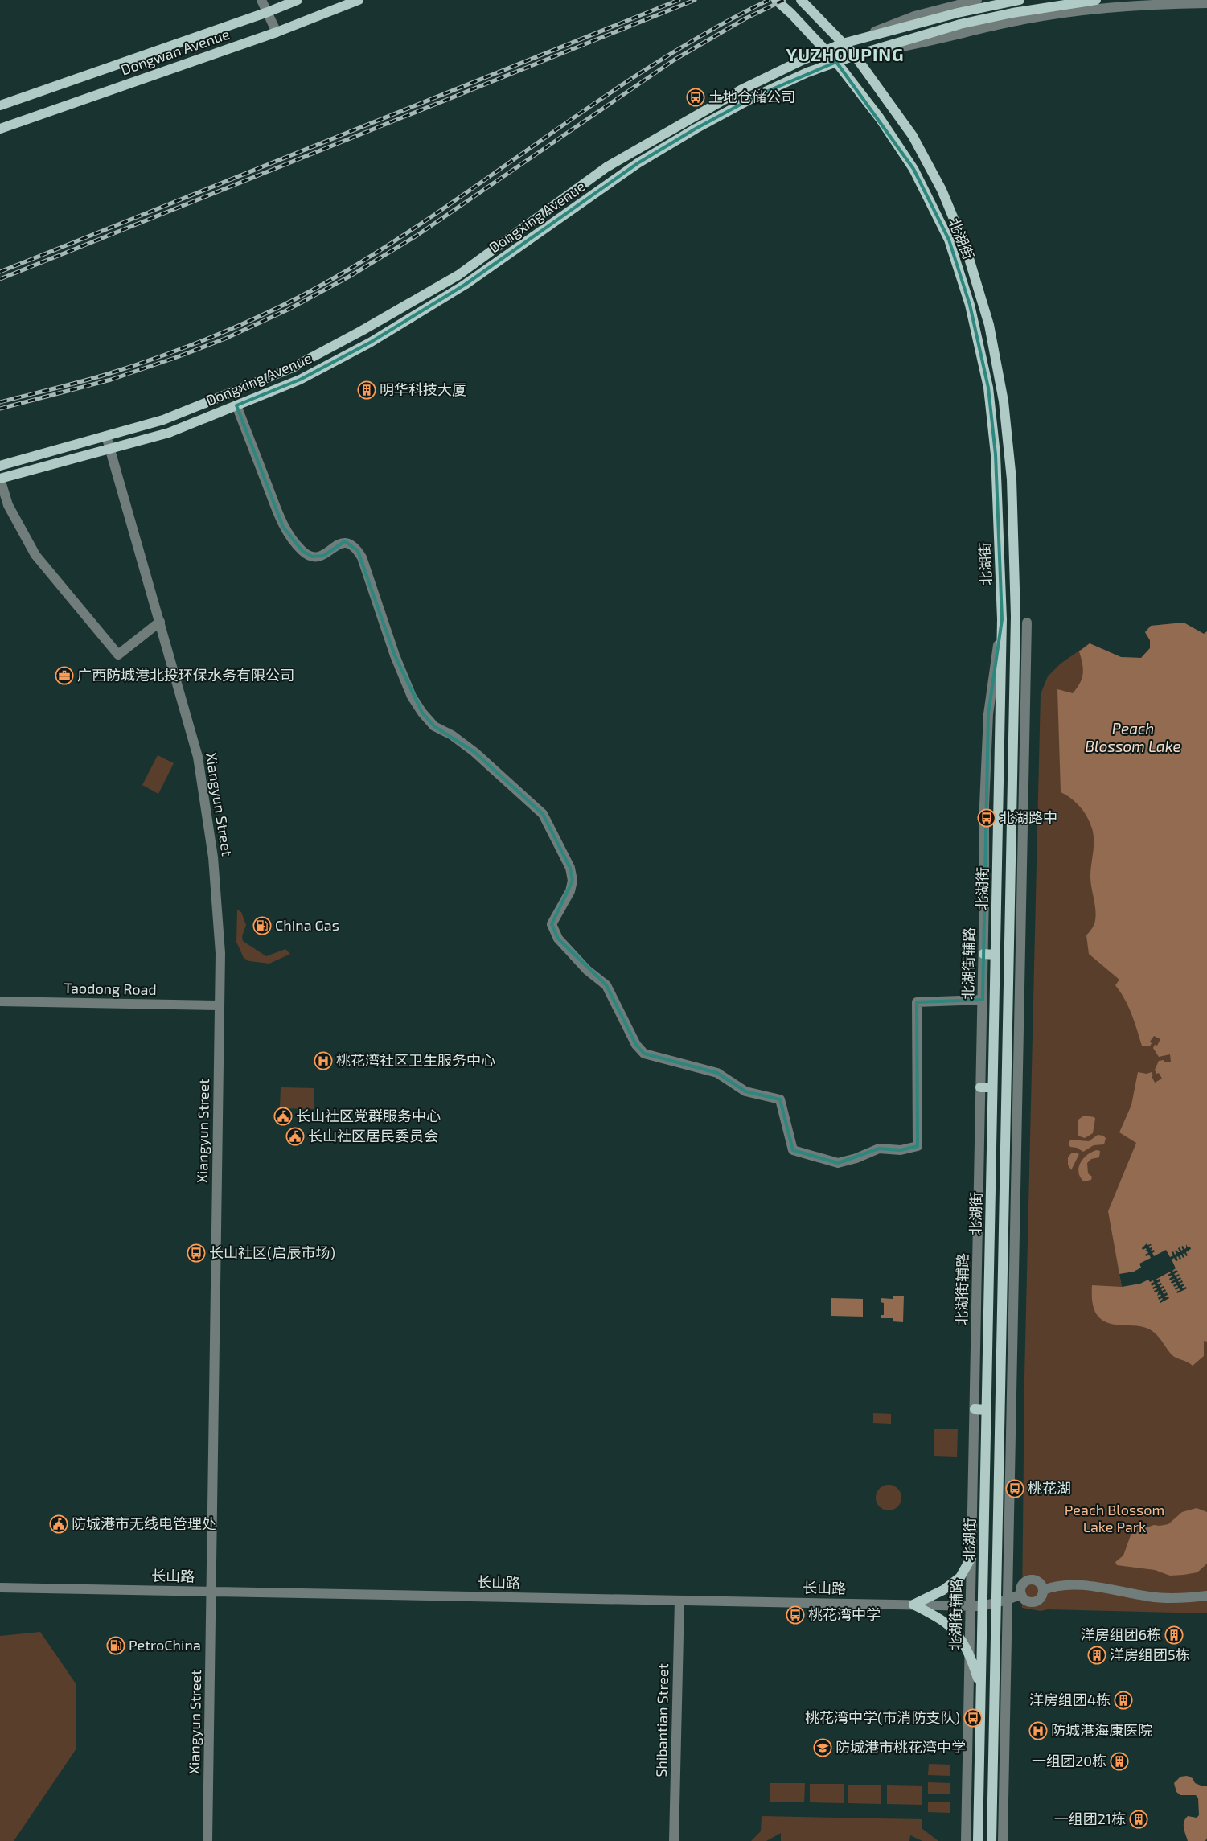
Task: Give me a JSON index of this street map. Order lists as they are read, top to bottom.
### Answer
{
  "streets": {
    "main road": ["Dongwan Avenue", "Dongxing Avenue", "北湖街"],
    "street": [
      "Xiangyun Street",
      "北湖街辅路",
      "Taodong Road",
      "长山路",
      "Shibantian Street"
    ]
  },
  "crossings": [
    ["Dongxing Avenue", "北湖街"],
    ["Dongxing Avenue", "Xiangyun Street"],
    ["北湖街", "北湖街辅路"],
    ["北湖街", "长山路"],
    ["Xiangyun Street", "Taodong Road"],
    ["Xiangyun Street", "长山路"],
    ["北湖街辅路", "长山路"],
    ["长山路", "Shibantian Street"]
  ],
  "districts": ["YUZHOUPING"],
  "water": ["Peach Blossom Lake"],
  "parks": ["Peach Blossom Lake Park"],
  "places": {
    "bus stop": [
      "土地仓储公司",
      "北湖路中",
      "长山社区(启辰市场)",
      "桃花湖",
      "桃花湾中学",
      "桃花湾中学(市消防支队)"
    ],
    "building": [
      "明华科技大厦",
      "洋房组团6栋",
      "洋房组团5栋",
      "洋房组团4栋",
      "一组团20栋",
      "一组团21栋"
    ],
    "office": ["广西防城港北投环保水务有限公司"],
    "fuel station": ["China Gas", "PetroChina"],
    "hospital": ["桃花湾社区卫生服务中心", "防城港海康医院"],
    "public building": ["长山社区党群服务中心", "长山社区居民委员会", "防城港市无线电管理处"],
    "school or university": ["防城港市桃花湾中学"]
  }
}
